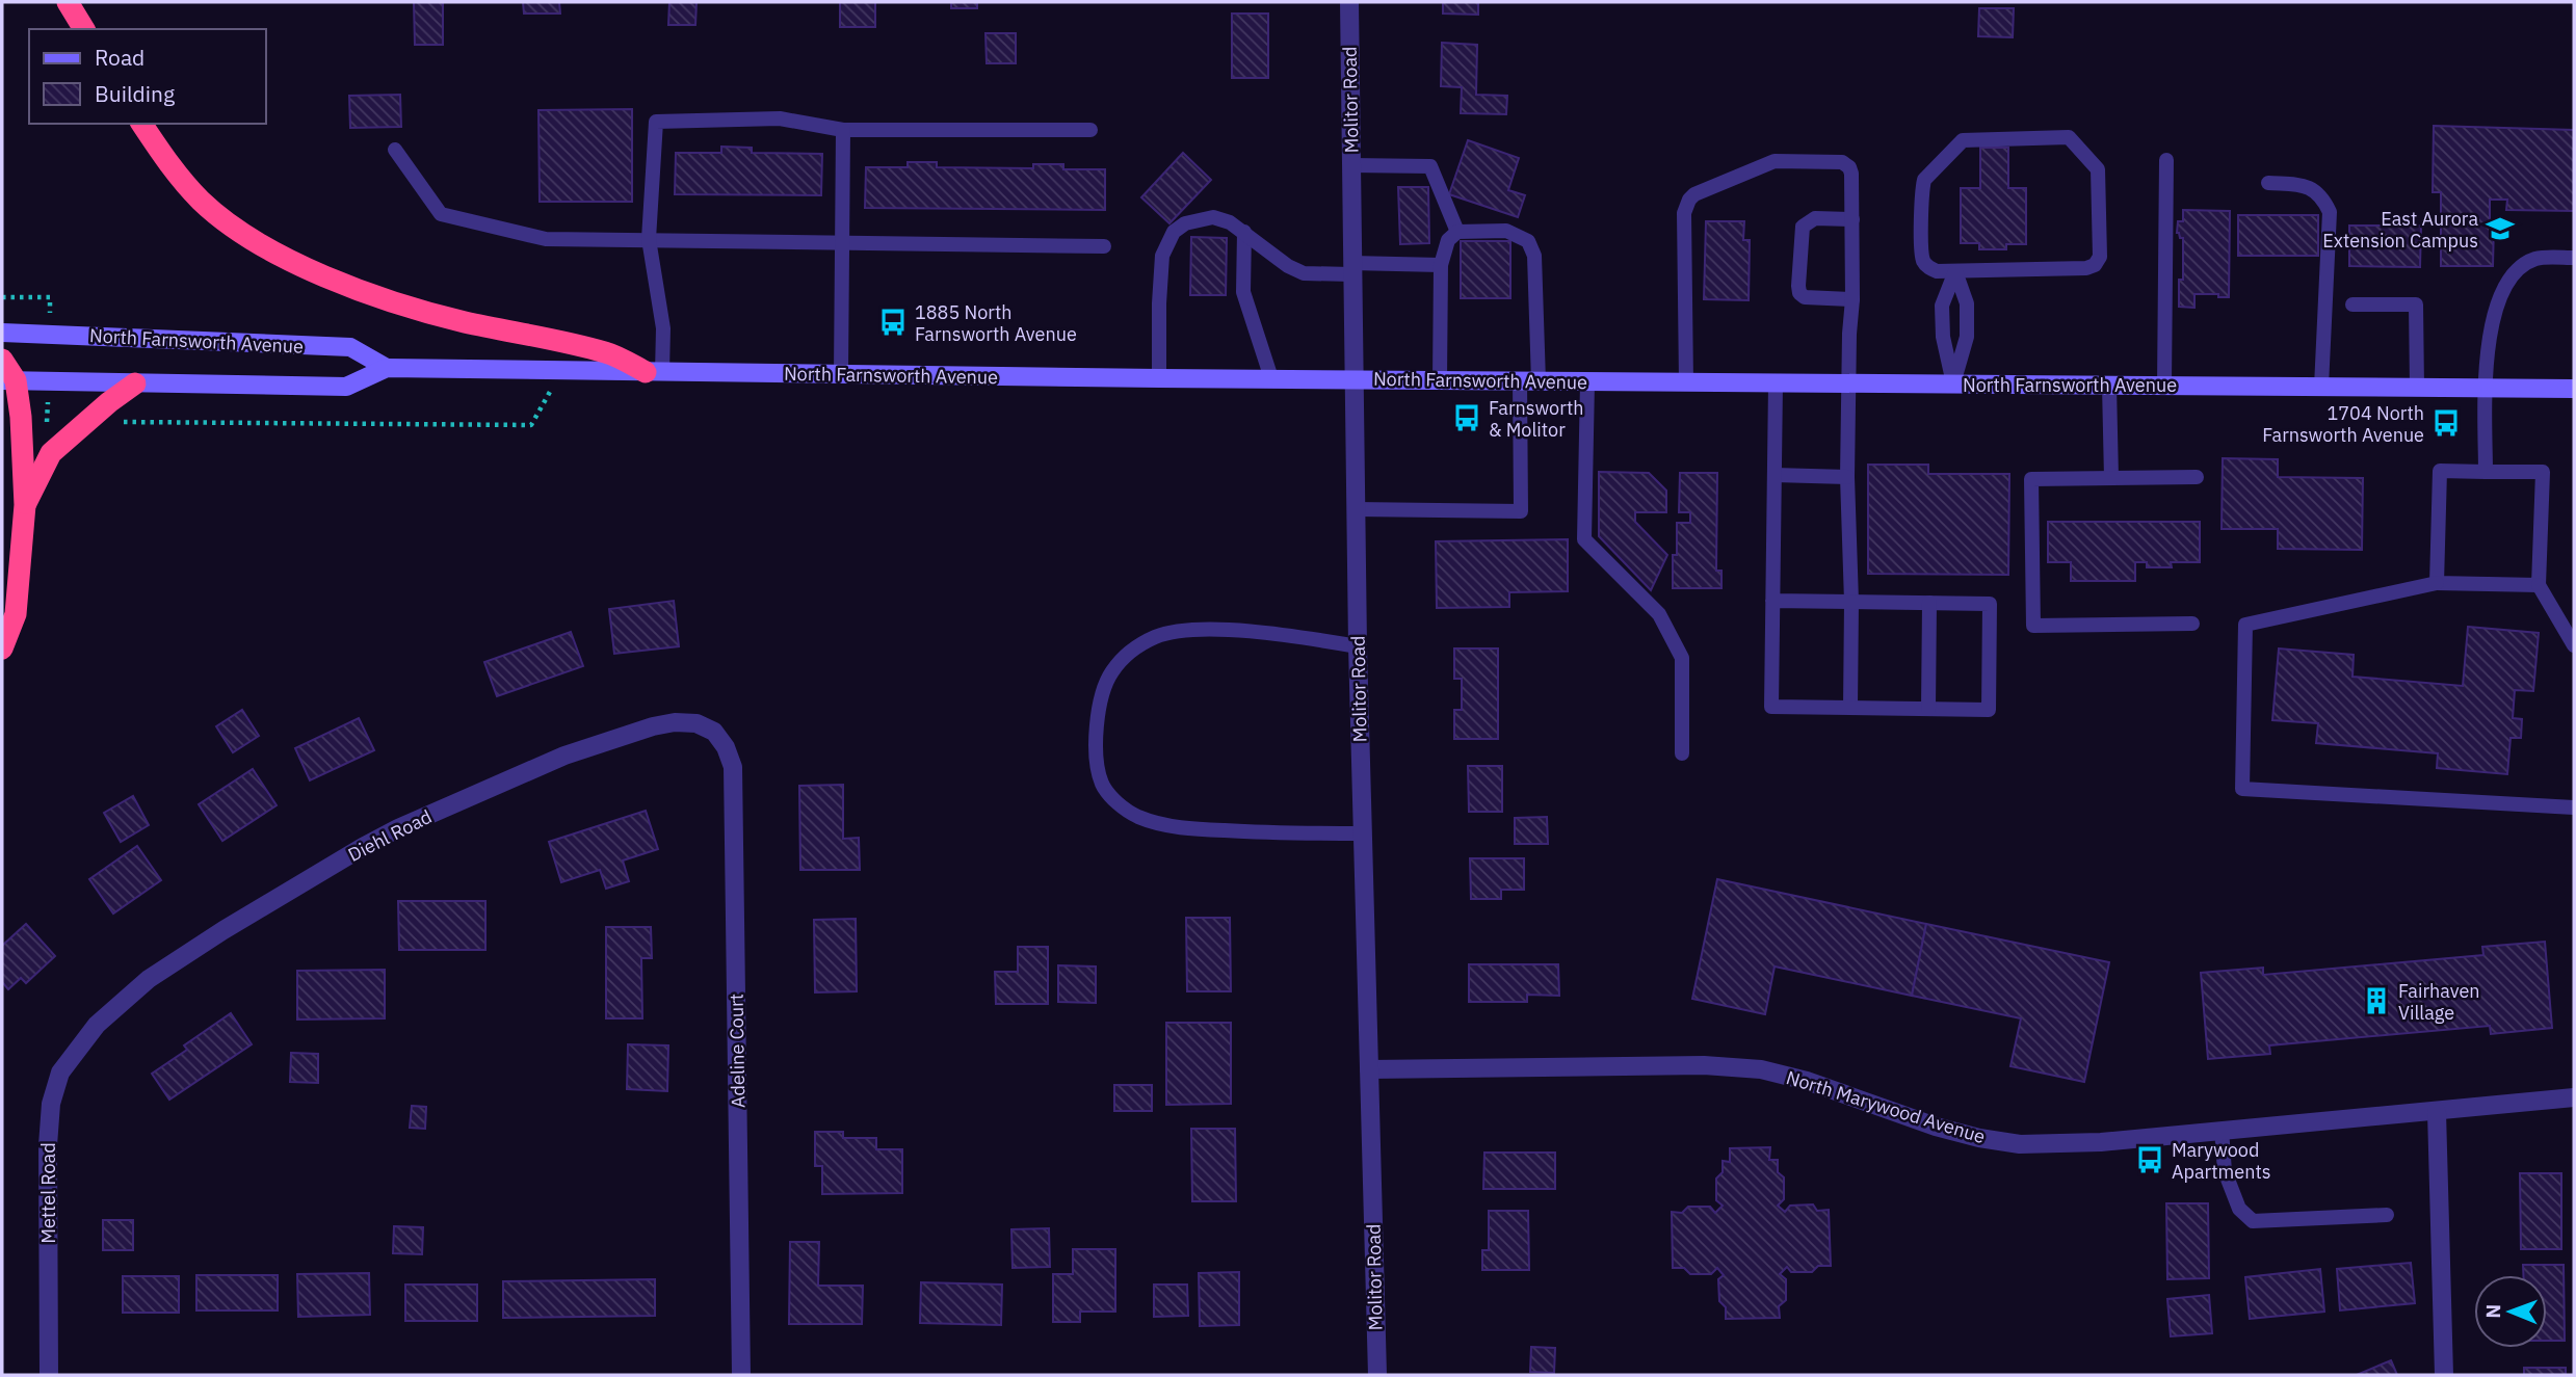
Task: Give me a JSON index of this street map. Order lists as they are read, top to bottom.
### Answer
{
  "streets": {
    "main road": ["North Farnsworth Avenue"],
    "street": [
      "Molitor Road",
      "Diehl Road",
      "Adeline Court",
      "North Marywood Avenue",
      "Mettel Road"
    ]
  },
  "crossings": [
    ["Molitor Road", "North Farnsworth Avenue"],
    ["Molitor Road", "North Marywood Avenue"],
    ["Diehl Road", "Adeline Court"],
    ["Diehl Road", "Mettel Road"]
  ],
  "places": {
    "school or university": ["East Aurora Extension Campus"],
    "bus stop": [
      "1885 North Farnsworth Avenue",
      "Farnsworth & Molitor",
      "1704 North Farnsworth Avenue",
      "Marywood Apartments"
    ],
    "building": ["Fairhaven Village"]
  },
  "legend": ["Road", "Building"],
  "north": "left"
}
